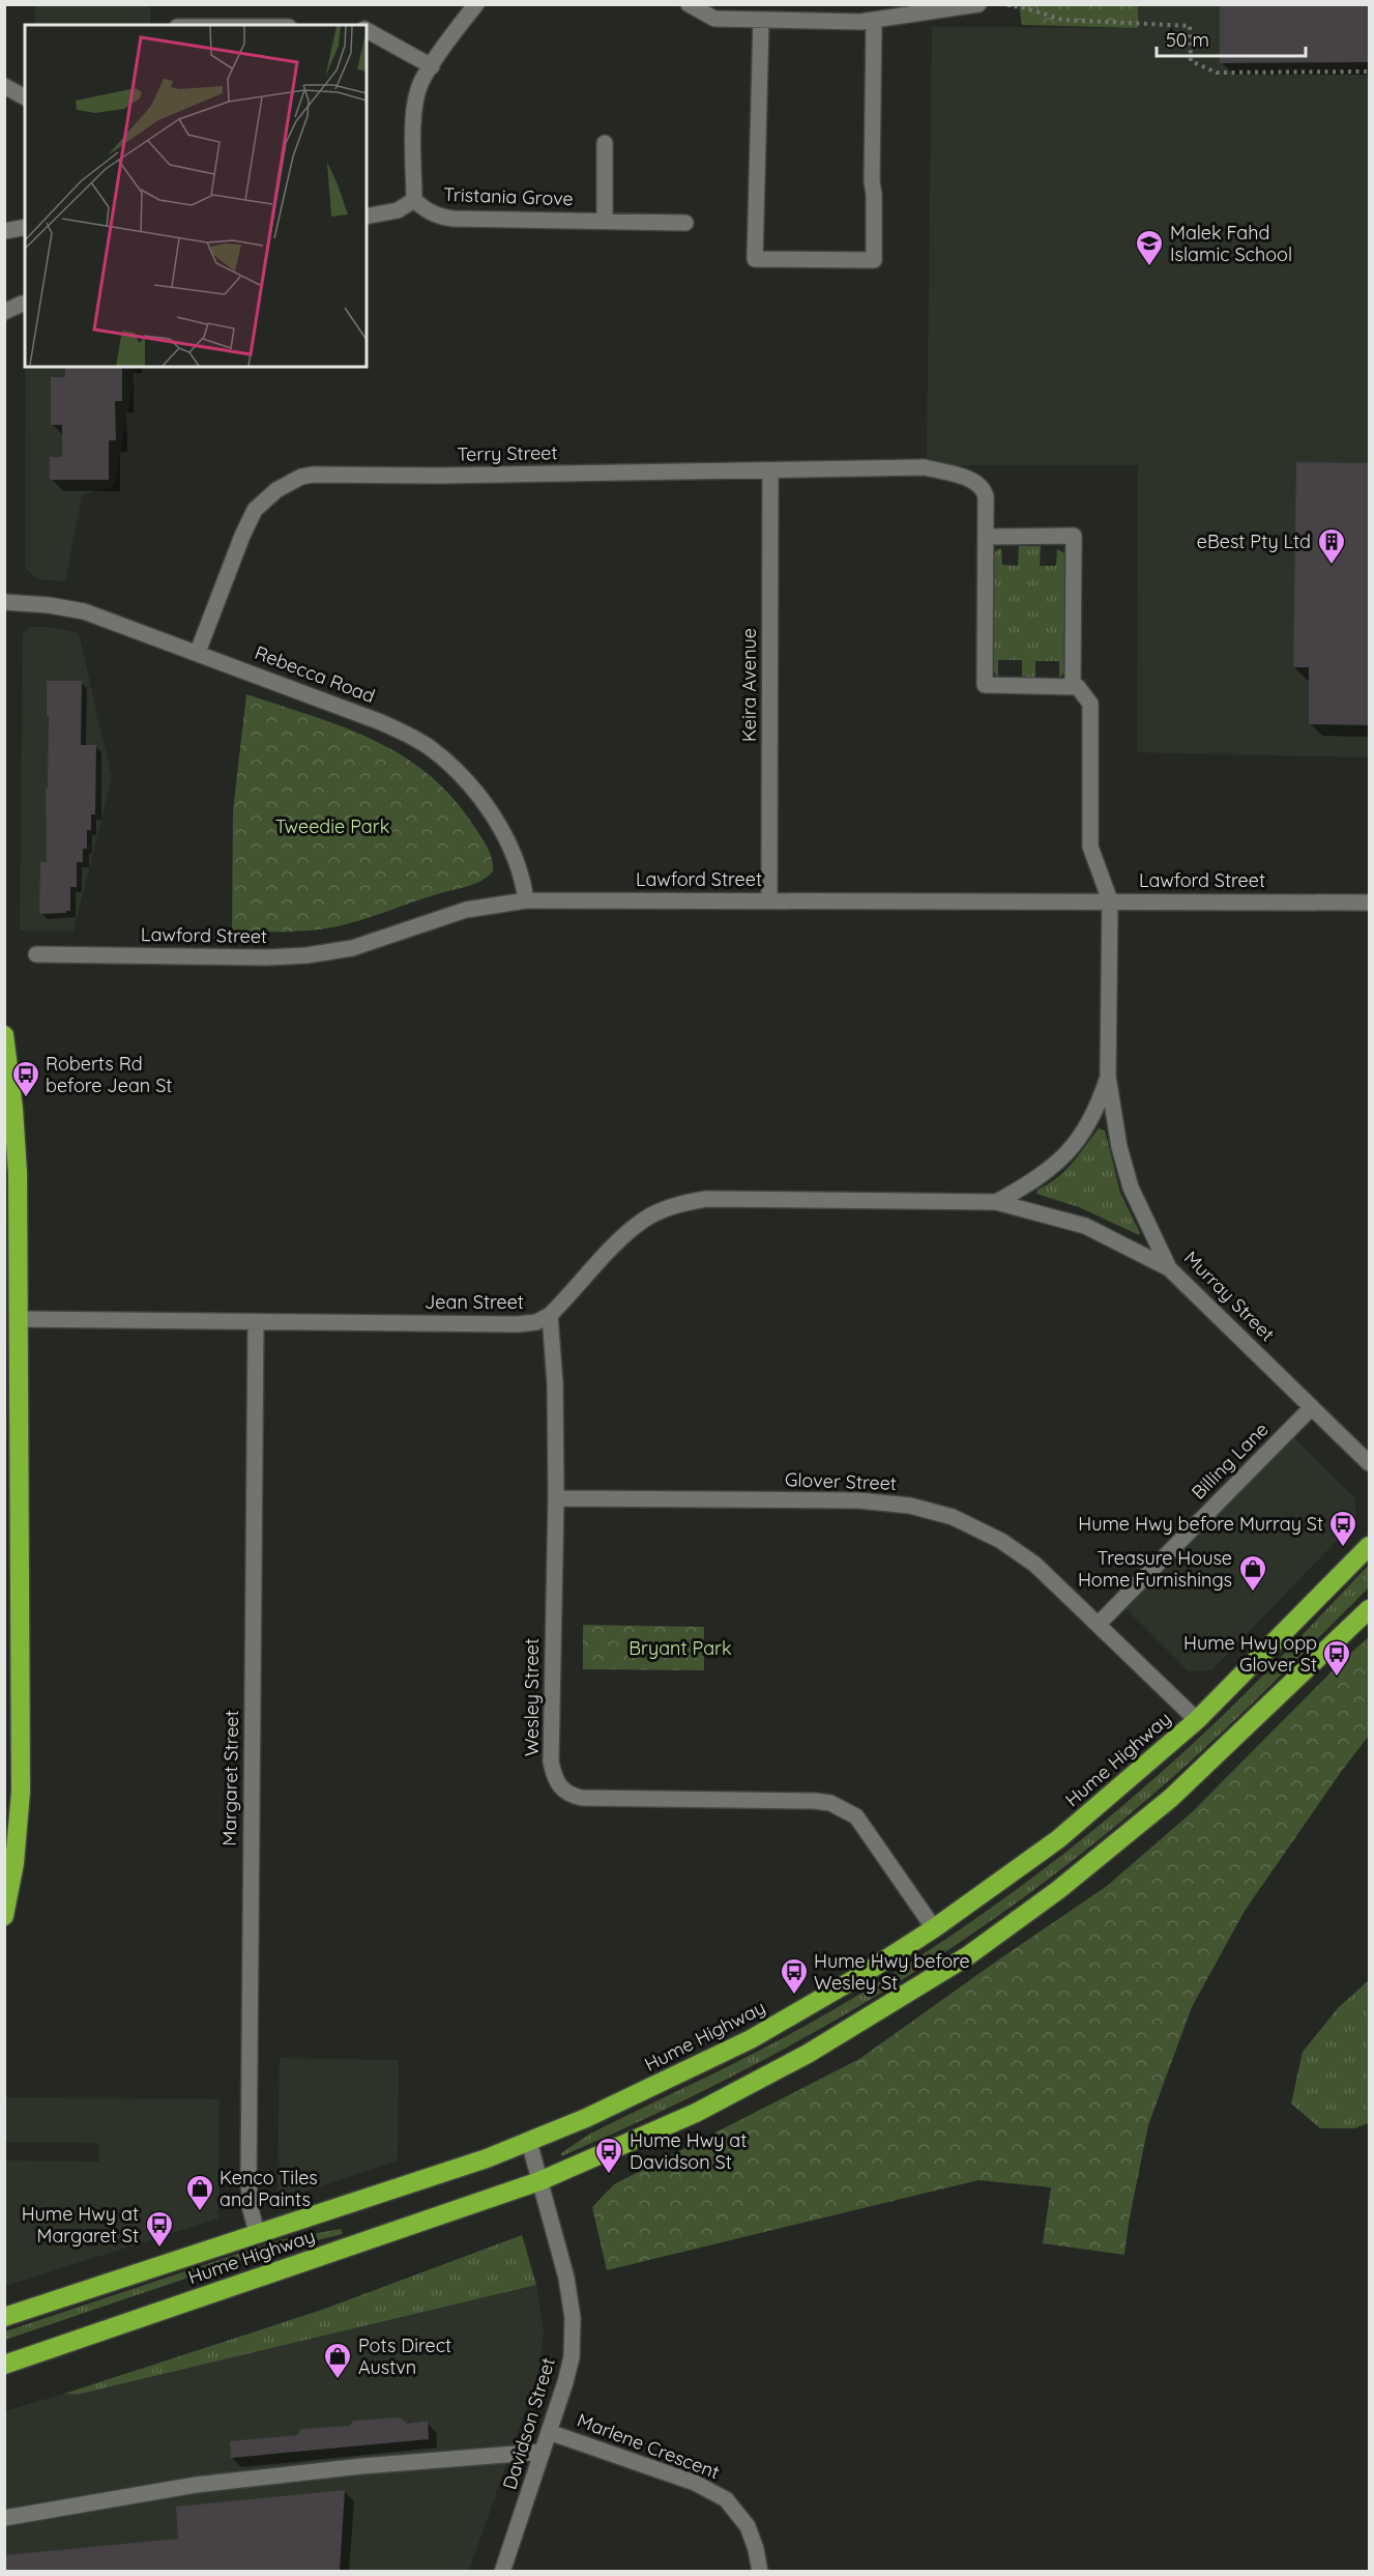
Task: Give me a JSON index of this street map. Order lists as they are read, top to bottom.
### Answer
{
  "streets": {
    "highway": ["Hume Highway"],
    "street": [
      "Tristania Grove",
      "Terry Street",
      "Rebecca Road",
      "Keira Avenue",
      "Lawford Street",
      "Murray Street",
      "Jean Street",
      "Billing Lane",
      "Glover Street",
      "Wesley Street",
      "Margaret Street",
      "Davidson Street",
      "Marlene Crescent"
    ]
  },
  "crossings": [
    ["Terry Street", "Rebecca Road"],
    ["Terry Street", "Keira Avenue"],
    ["Rebecca Road", "Lawford Street"],
    ["Keira Avenue", "Lawford Street"],
    ["Lawford Street", "Murray Street"],
    ["Murray Street", "Jean Street"],
    ["Murray Street", "Billing Lane"],
    ["Jean Street", "Wesley Street"],
    ["Jean Street", "Margaret Street"],
    ["Billing Lane", "Glover Street"],
    ["Glover Street", "Wesley Street"],
    ["Glover Street", "Hume Highway"],
    ["Wesley Street", "Hume Highway"],
    ["Hume Highway", "Margaret Street"],
    ["Hume Highway", "Davidson Street"],
    ["Davidson Street", "Marlene Crescent"]
  ],
  "parks": ["Tweedie Park", "Bryant Park"],
  "places": {
    "school or university": ["Malek Fahd Islamic School"],
    "building": ["eBest Pty Ltd"],
    "bus stop": [
      "Roberts Rd before Jean St",
      "Hume Hwy before Murray St",
      "Hume Hwy opp Glover St",
      "Hume Hwy before Wesley St",
      "Hume Hwy at Davidson St",
      "Hume Hwy at Margaret St"
    ],
    "shop": ["Treasure House Home Furnishings", "Kenco Tiles and Paints", "Pots Direct Austvn"]
  },
  "scale_bar": "50 m"
}
